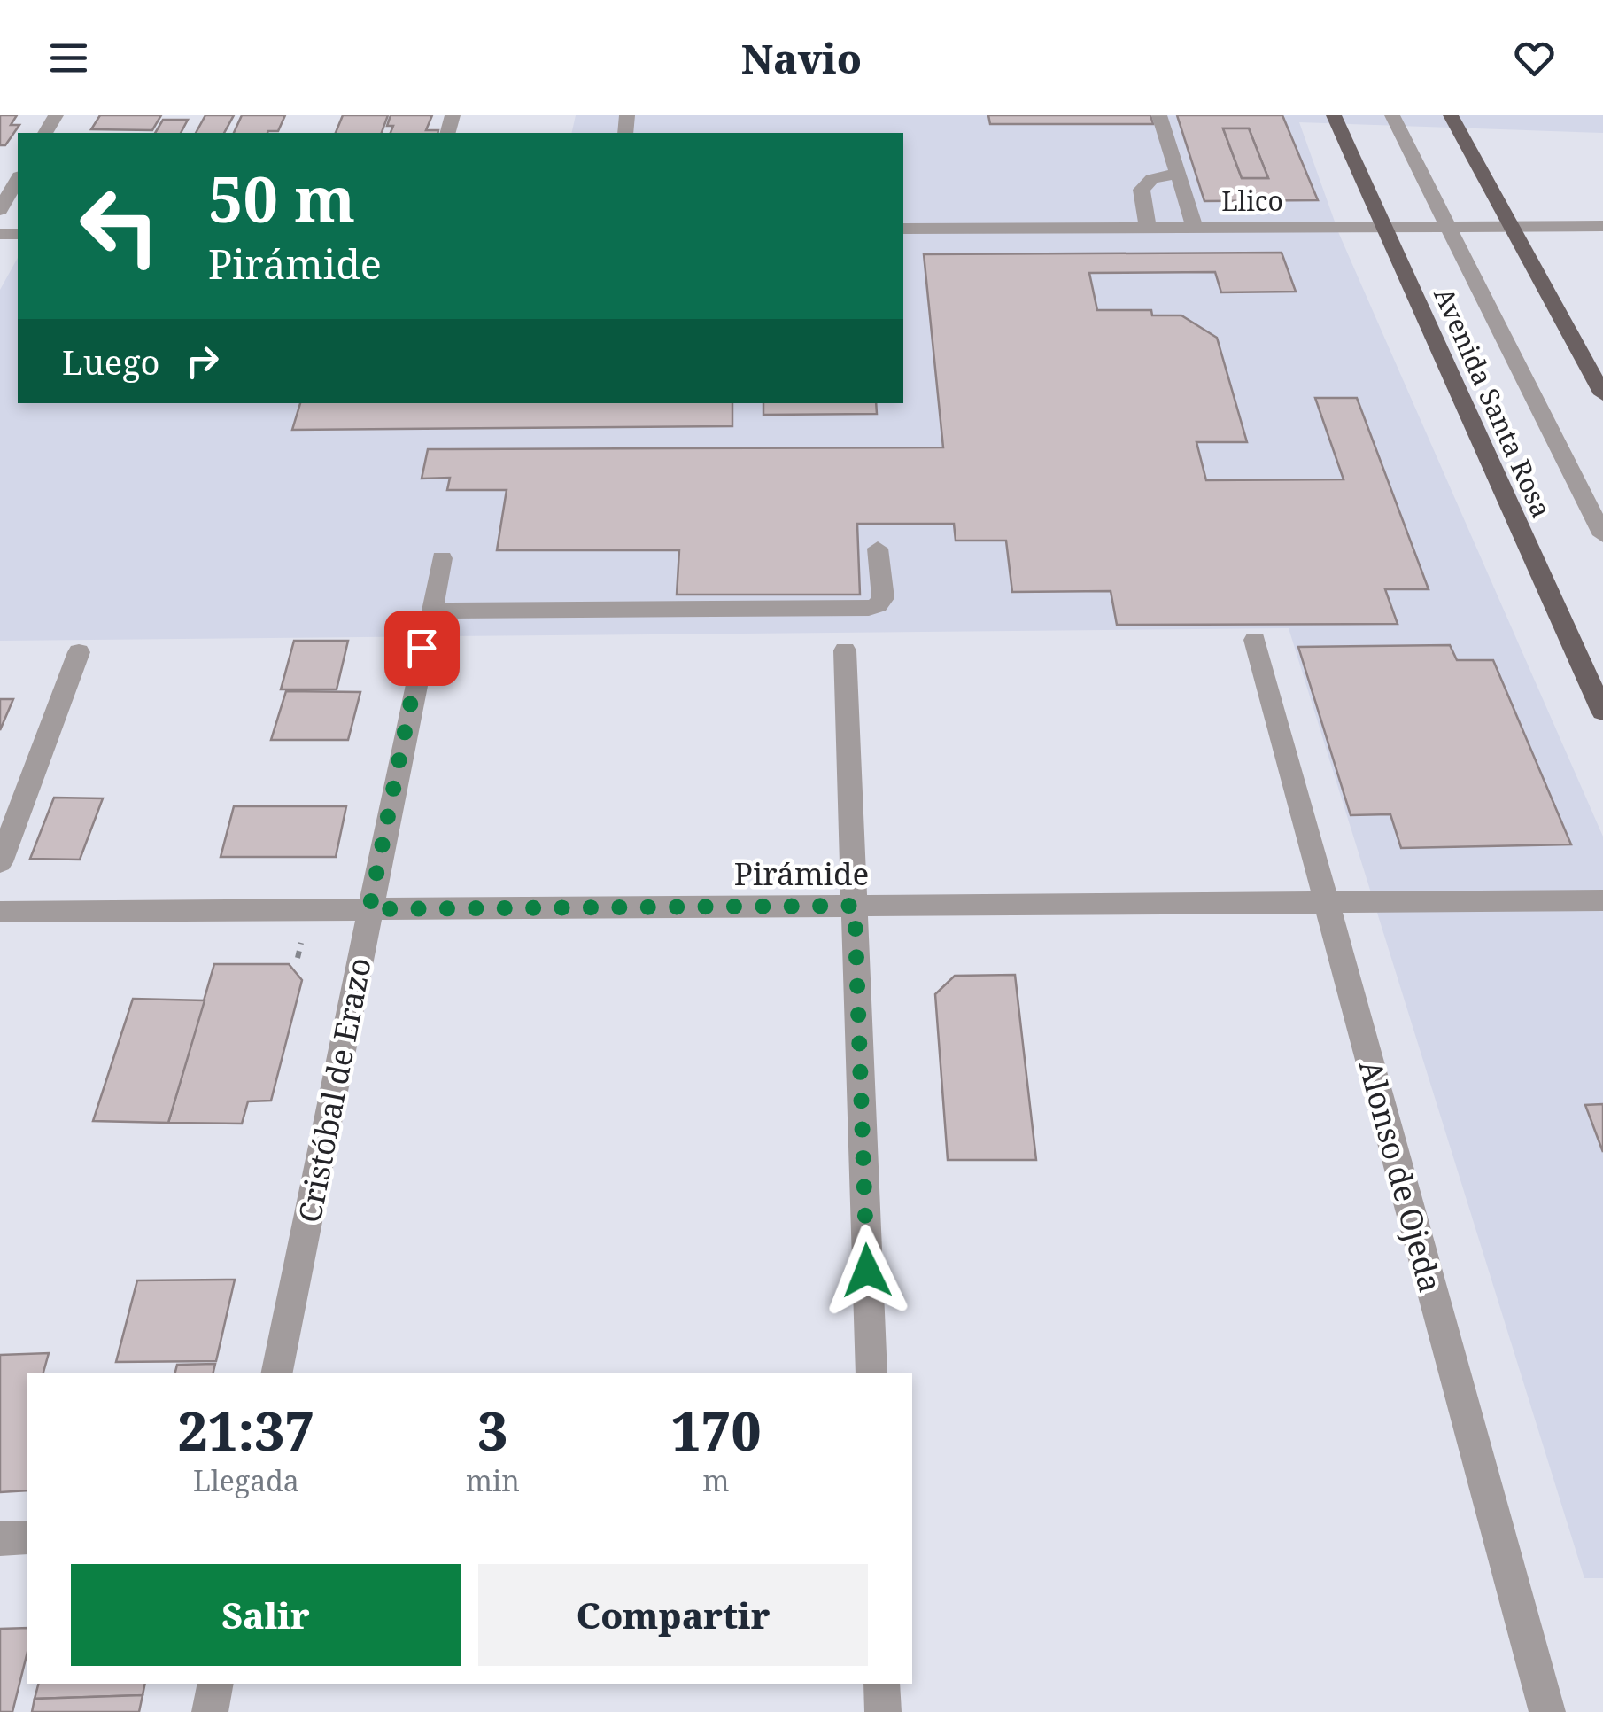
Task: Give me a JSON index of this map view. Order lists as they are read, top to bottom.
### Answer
{
  "streets": {
    "main road": ["Avenida Santa Rosa"],
    "street": [
      "Llico",
      "Pirámide",
      "Cristóbal de Erazo",
      "Alonso de Ojeda"
    ]
  },
  "crossings": [
    ["Llico", "Avenida Santa Rosa"],
    ["Pirámide", "Cristóbal de Erazo"],
    ["Pirámide", "Alonso de Ojeda"]
  ],
  "page": {
    "header": "Navio",
    "turn": ["50 m", "Pirámide"],
    "then": "Luego",
    "eta": [
      "21:37",
      "Llegada",
      "3",
      "min",
      "170",
      "m"
    ],
    "buttons": ["Salir", "Compartir"]
  }
}
